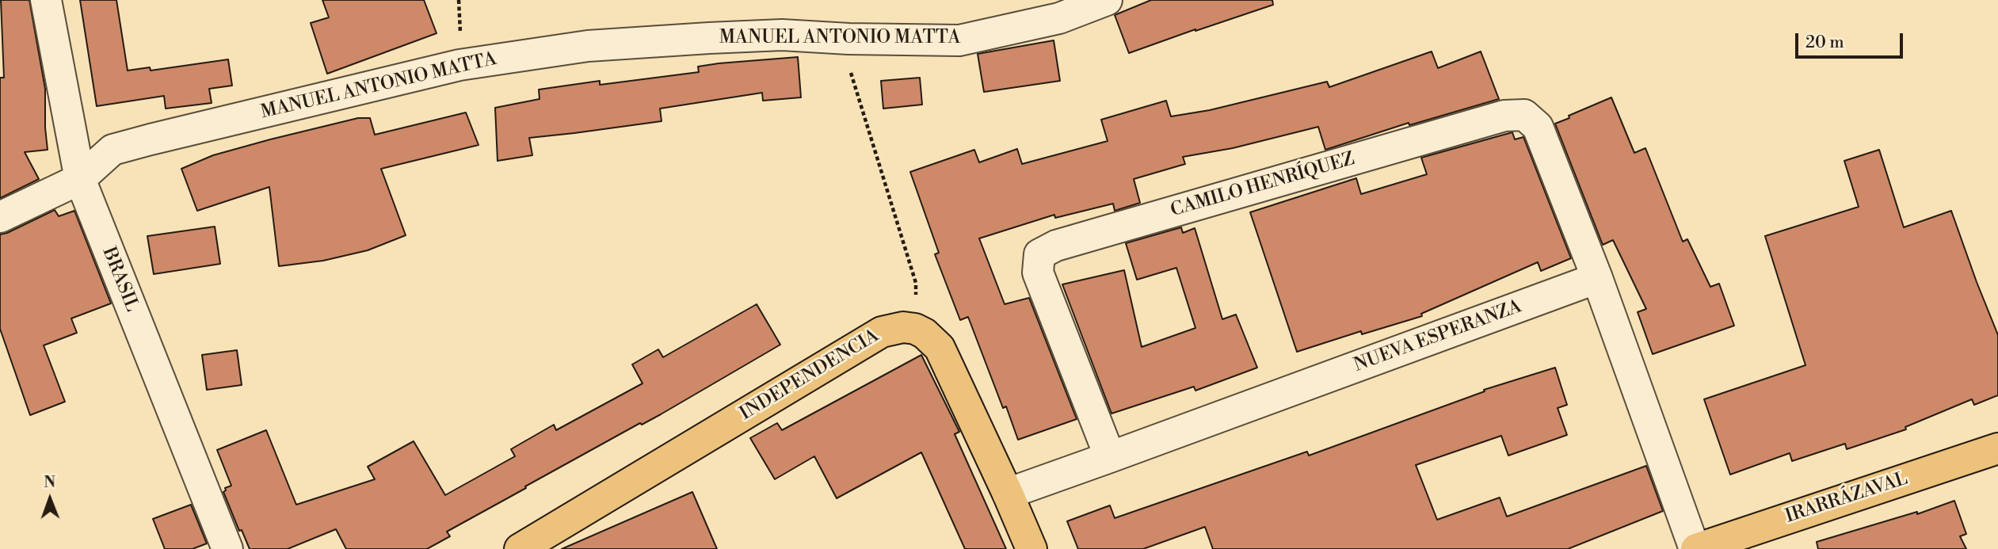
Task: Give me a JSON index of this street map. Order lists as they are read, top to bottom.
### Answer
{
  "streets": {
    "main road": ["INDEPENDENCIA", "IRARRÁZAVAL"],
    "street": [
      "MANUEL ANTONIO MATTA",
      "CAMILO HENRÍQUEZ",
      "BRASIL",
      "NUEVA ESPERANZA"
    ]
  },
  "crossings": [
    ["MANUEL ANTONIO MATTA", "BRASIL"],
    ["CAMILO HENRÍQUEZ", "NUEVA ESPERANZA"]
  ],
  "scale_bar": "20 m",
  "north": "top"
}
